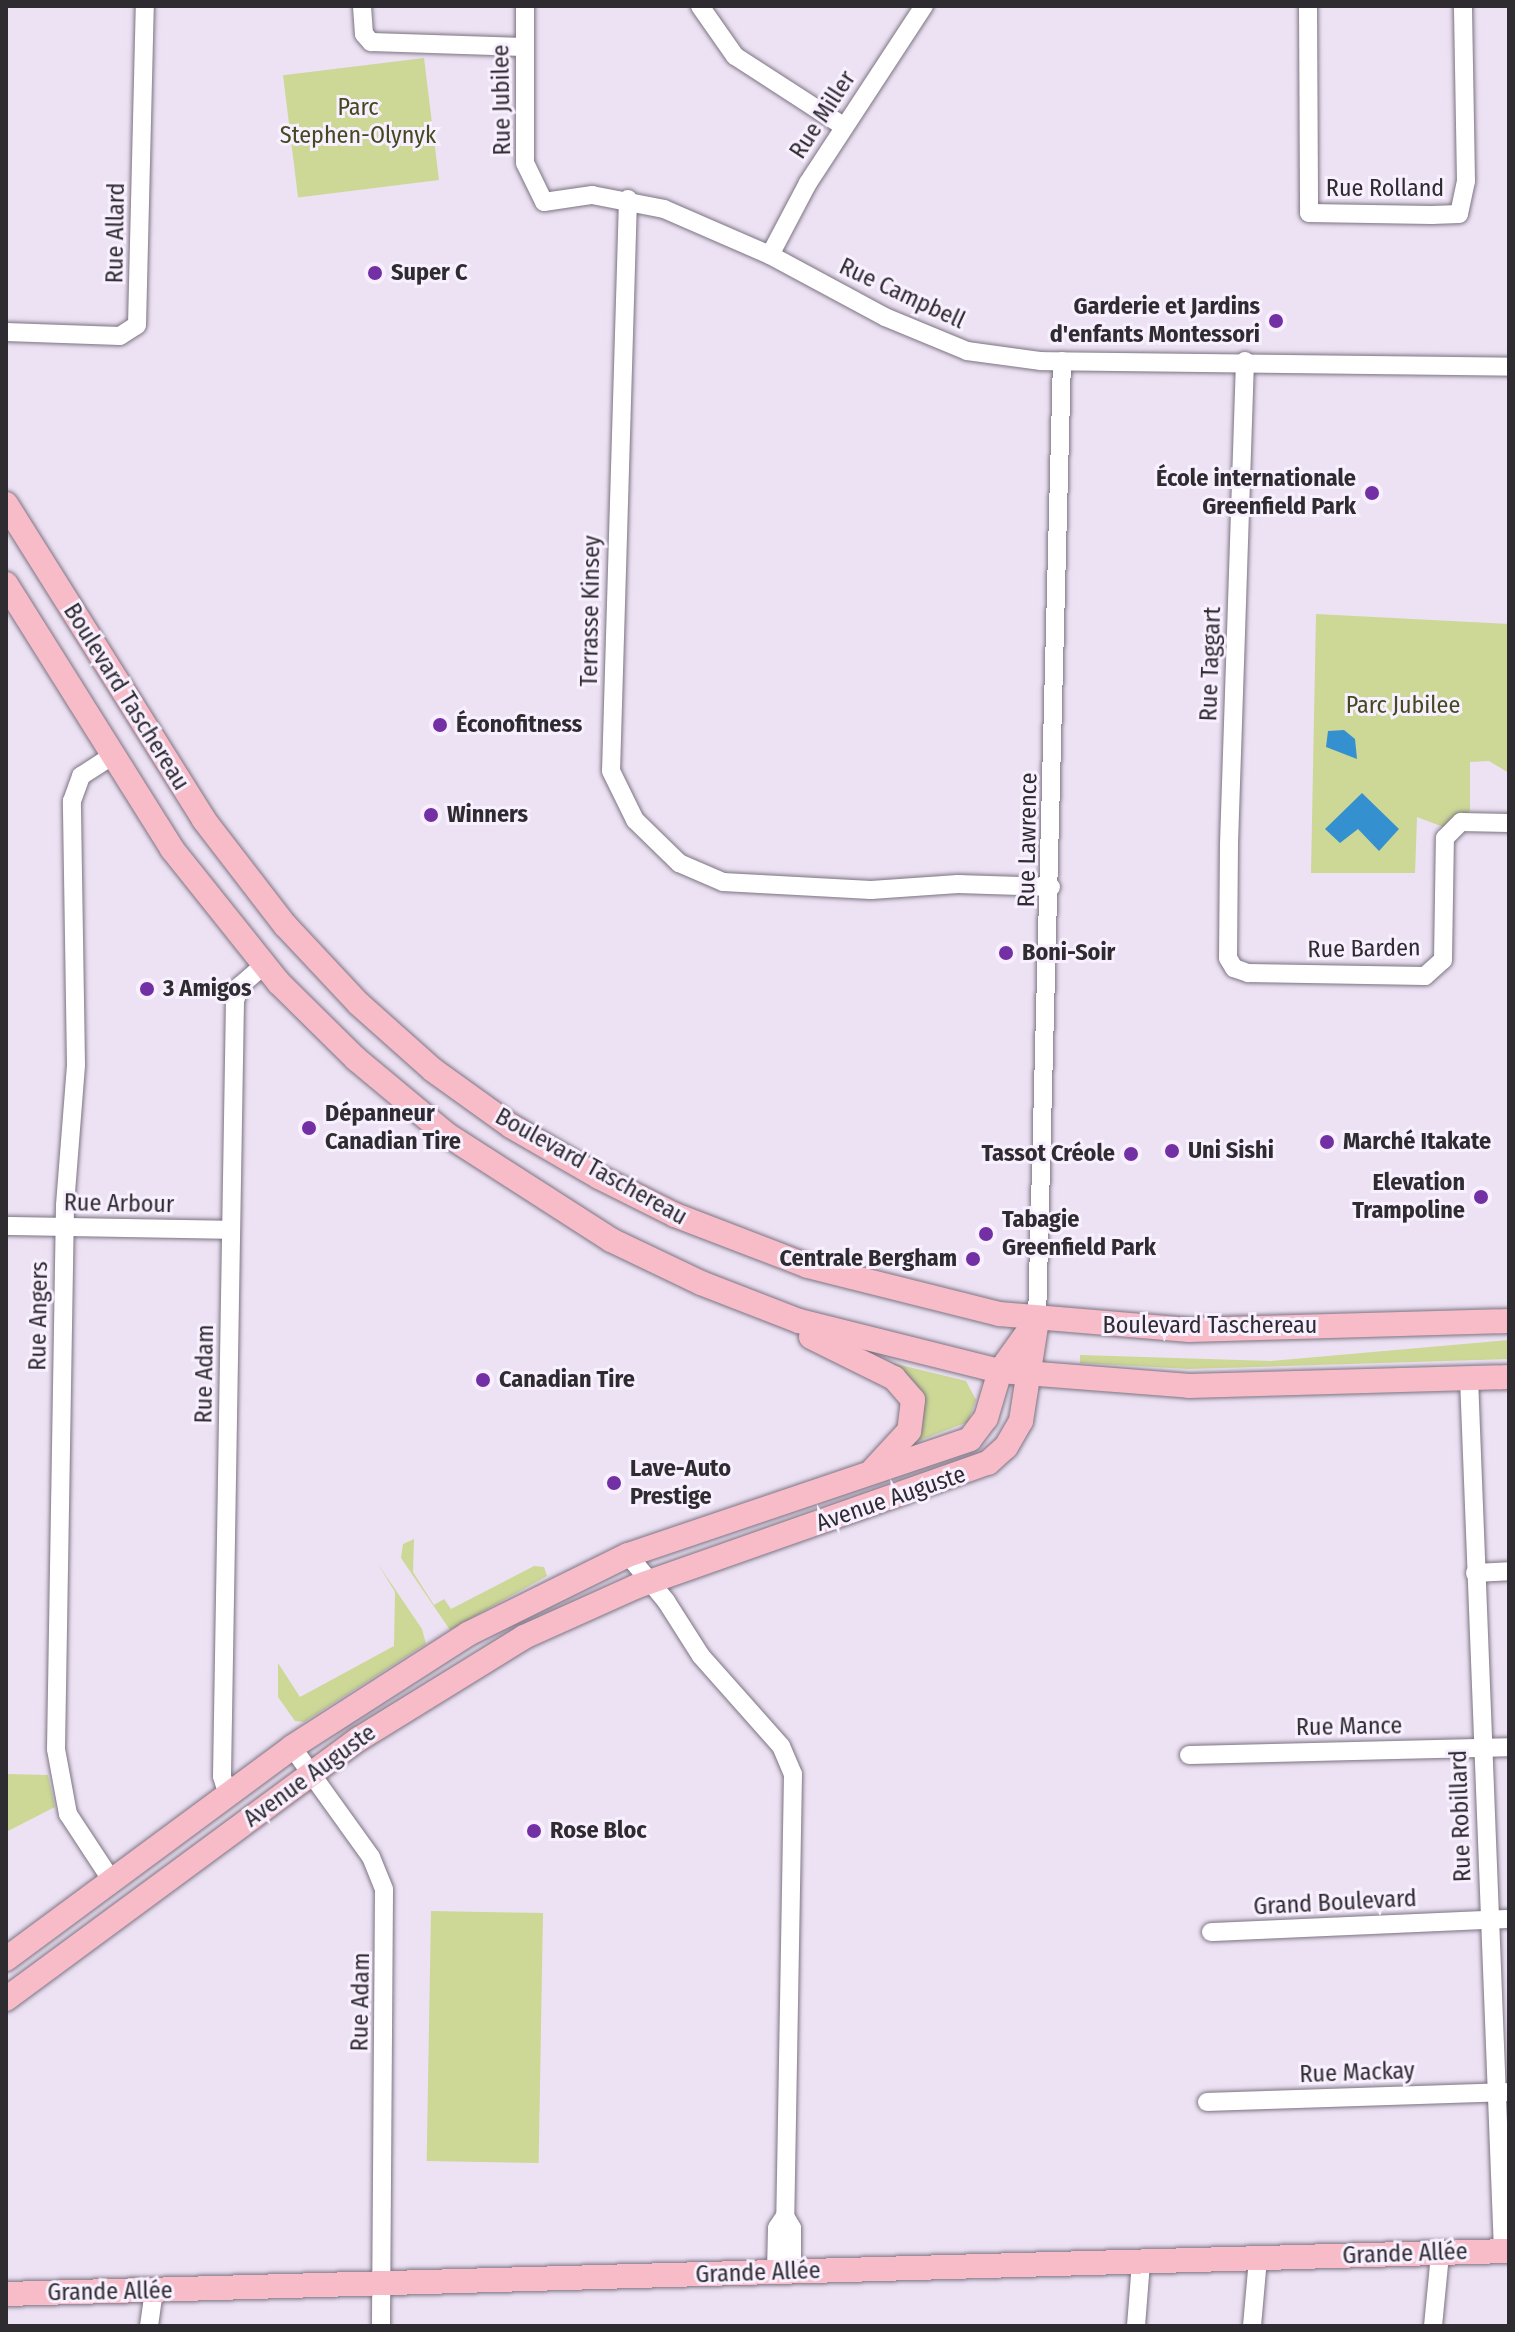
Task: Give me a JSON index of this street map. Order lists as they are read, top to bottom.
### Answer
{
  "streets": {
    "main road": ["Boulevard Taschereau", "Avenue Auguste", "Grande Allée"],
    "street": [
      "Rue Jubilee",
      "Rue Miller",
      "Rue Rolland",
      "Rue Allard",
      "Rue Campbell",
      "Terrasse Kinsey",
      "Rue Taggart",
      "Rue Lawrence",
      "Rue Barden",
      "Rue Arbour",
      "Rue Angers",
      "Rue Adam",
      "Rue Mance",
      "Rue Robillard",
      "Grand Boulevard",
      "Rue Mackay"
    ]
  },
  "crossings": [
    ["Rue Jubilee", "Rue Campbell"],
    ["Rue Jubilee", "Terrasse Kinsey"],
    ["Rue Miller", "Rue Campbell"],
    ["Rue Campbell", "Terrasse Kinsey"],
    ["Rue Campbell", "Rue Taggart"],
    ["Rue Campbell", "Rue Lawrence"],
    ["Terrasse Kinsey", "Rue Lawrence"],
    ["Rue Taggart", "Rue Barden"],
    ["Boulevard Taschereau", "Rue Lawrence"],
    ["Boulevard Taschereau", "Rue Angers"],
    ["Boulevard Taschereau", "Rue Adam"],
    ["Boulevard Taschereau", "Avenue Auguste"],
    ["Boulevard Taschereau", "Rue Robillard"],
    ["Rue Lawrence", "Avenue Auguste"],
    ["Rue Arbour", "Rue Angers"],
    ["Rue Arbour", "Rue Adam"],
    ["Rue Angers", "Avenue Auguste"],
    ["Rue Adam", "Avenue Auguste"],
    ["Rue Adam", "Grande Allée"],
    ["Rue Mance", "Rue Robillard"],
    ["Rue Robillard", "Grand Boulevard"],
    ["Rue Robillard", "Rue Mackay"],
    ["Rue Robillard", "Grande Allée"]
  ],
  "parks": ["Parc Stephen-Olynyk", "Parc Jubilee"],
  "places": [
    "Super C",
    "Garderie et Jardins d'enfants Montessori",
    "École internationale Greenfield Park",
    "Éconofitness",
    "Winners",
    "Boni-Soir",
    "3 Amigos",
    "Dépanneur Canadian Tire",
    "Marché Itakate",
    "Uni Sishi",
    "Tassot Créole",
    "Elevation Trampoline",
    "Tabagie Greenfield Park",
    "Centrale Bergham",
    "Canadian Tire",
    "Lave-Auto Prestige",
    "Rose Bloc"
  ]
}
